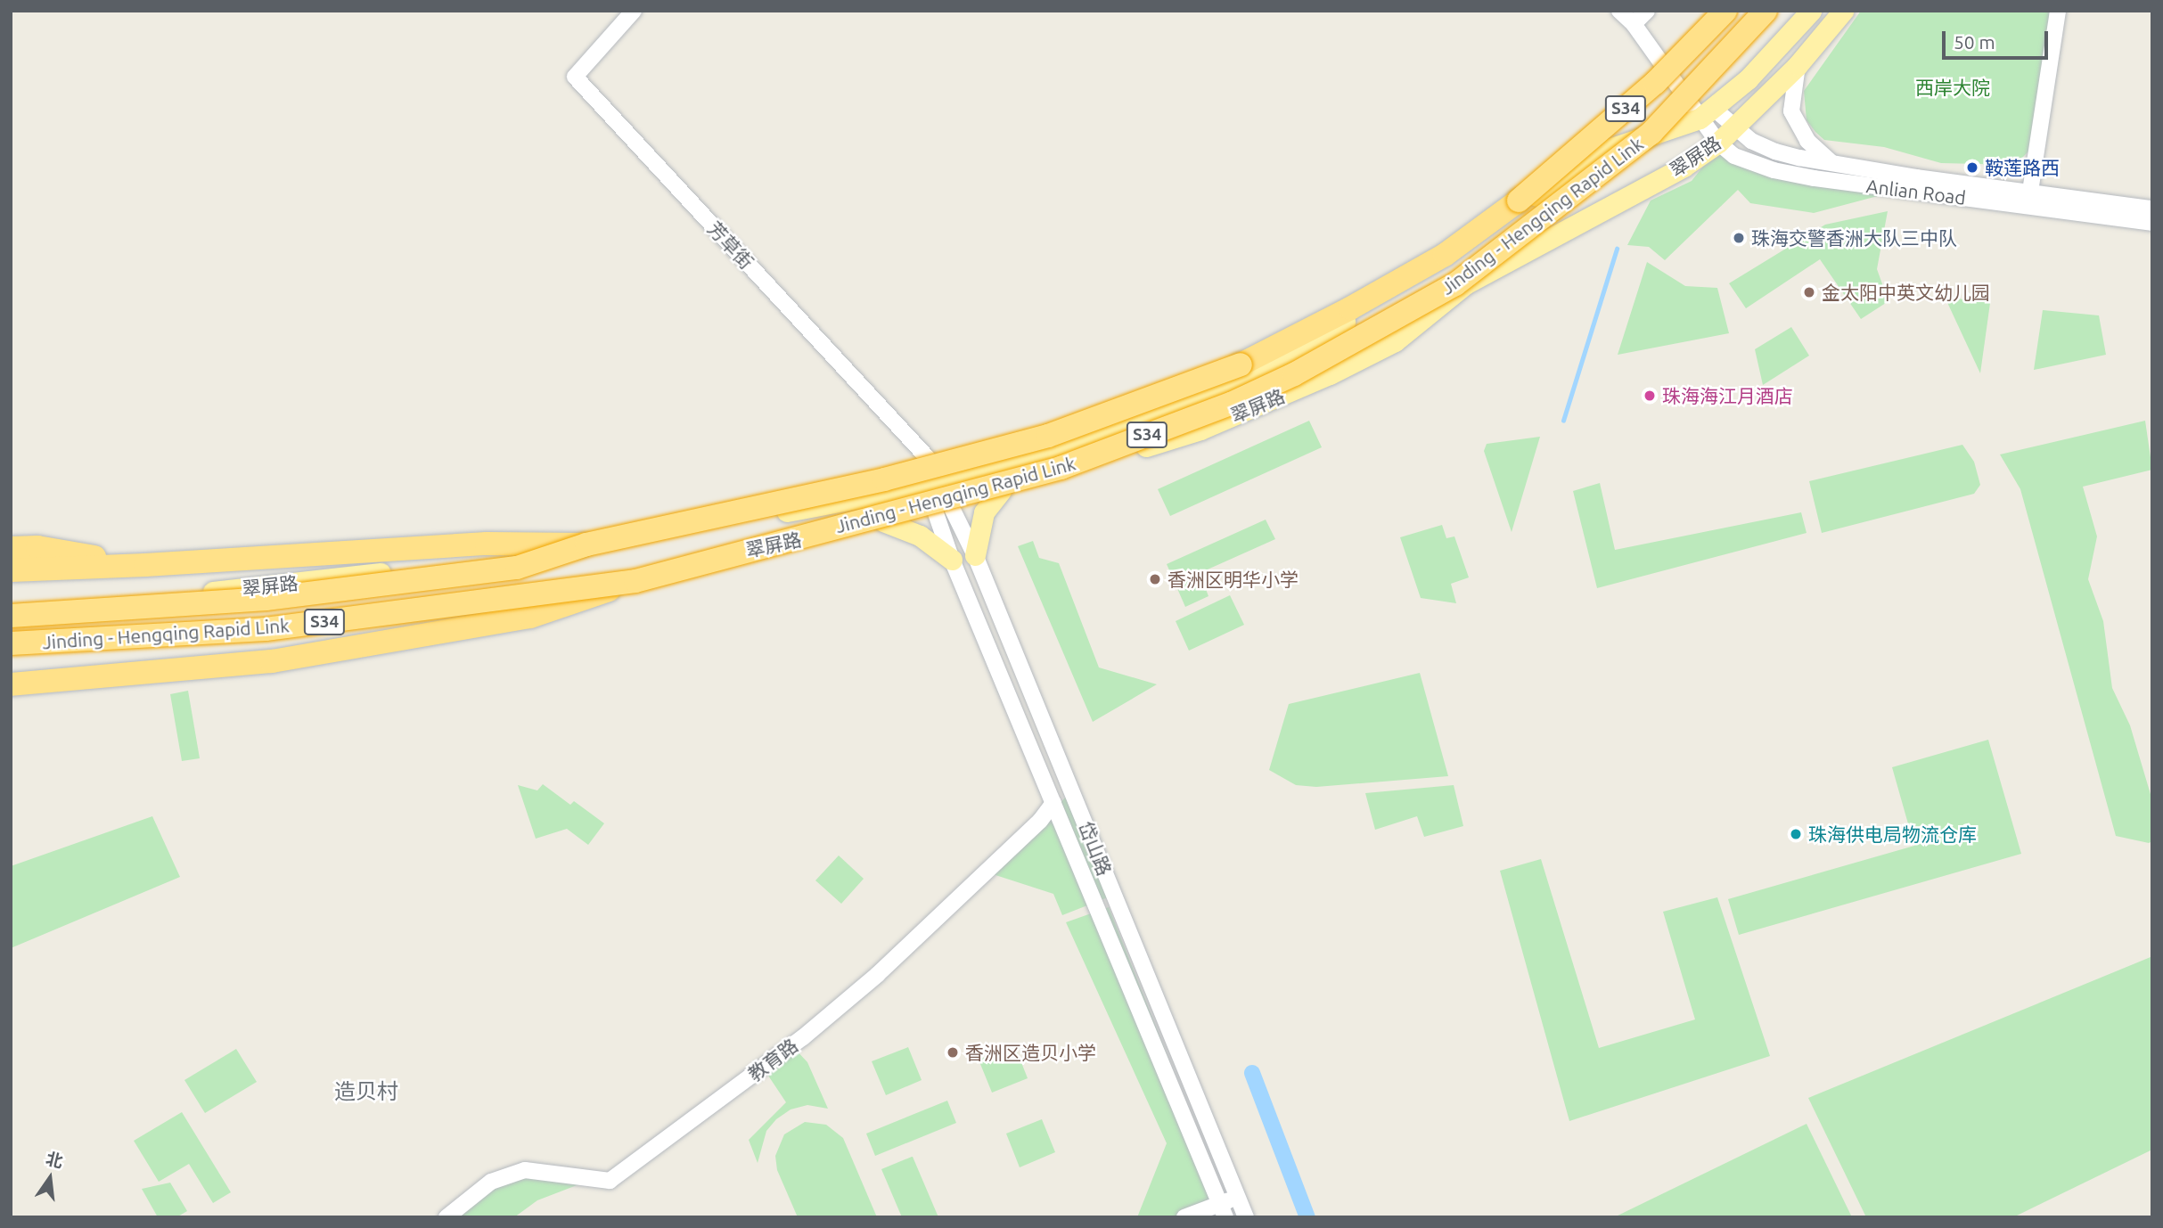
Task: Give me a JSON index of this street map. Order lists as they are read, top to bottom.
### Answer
{
  "streets": {
    "highway": ["S34", "Jinding - Hengqing Rapid Link"],
    "main road": ["翠屏路"],
    "street": [
      "Anlian Road",
      "芳草街",
      "岱山路",
      "教育路"
    ]
  },
  "crossings": [
    ["翠屏路", "Anlian Road"],
    ["翠屏路", "Jinding - Hengqing Rapid Link"],
    ["翠屏路", "芳草街"],
    ["翠屏路", "岱山路"],
    ["芳草街", "岱山路"],
    ["岱山路", "教育路"]
  ],
  "districts": ["造贝村"],
  "parks": ["西岸大院"],
  "places": [
    "鞍莲路西",
    "珠海交警香洲大队三中队",
    "金太阳中英文幼儿园",
    "珠海海江月酒店",
    "香洲区明华小学",
    "珠海供电局物流仓库",
    "香洲区造贝小学"
  ],
  "scale_bar": "50 m",
  "north": "top"
}
